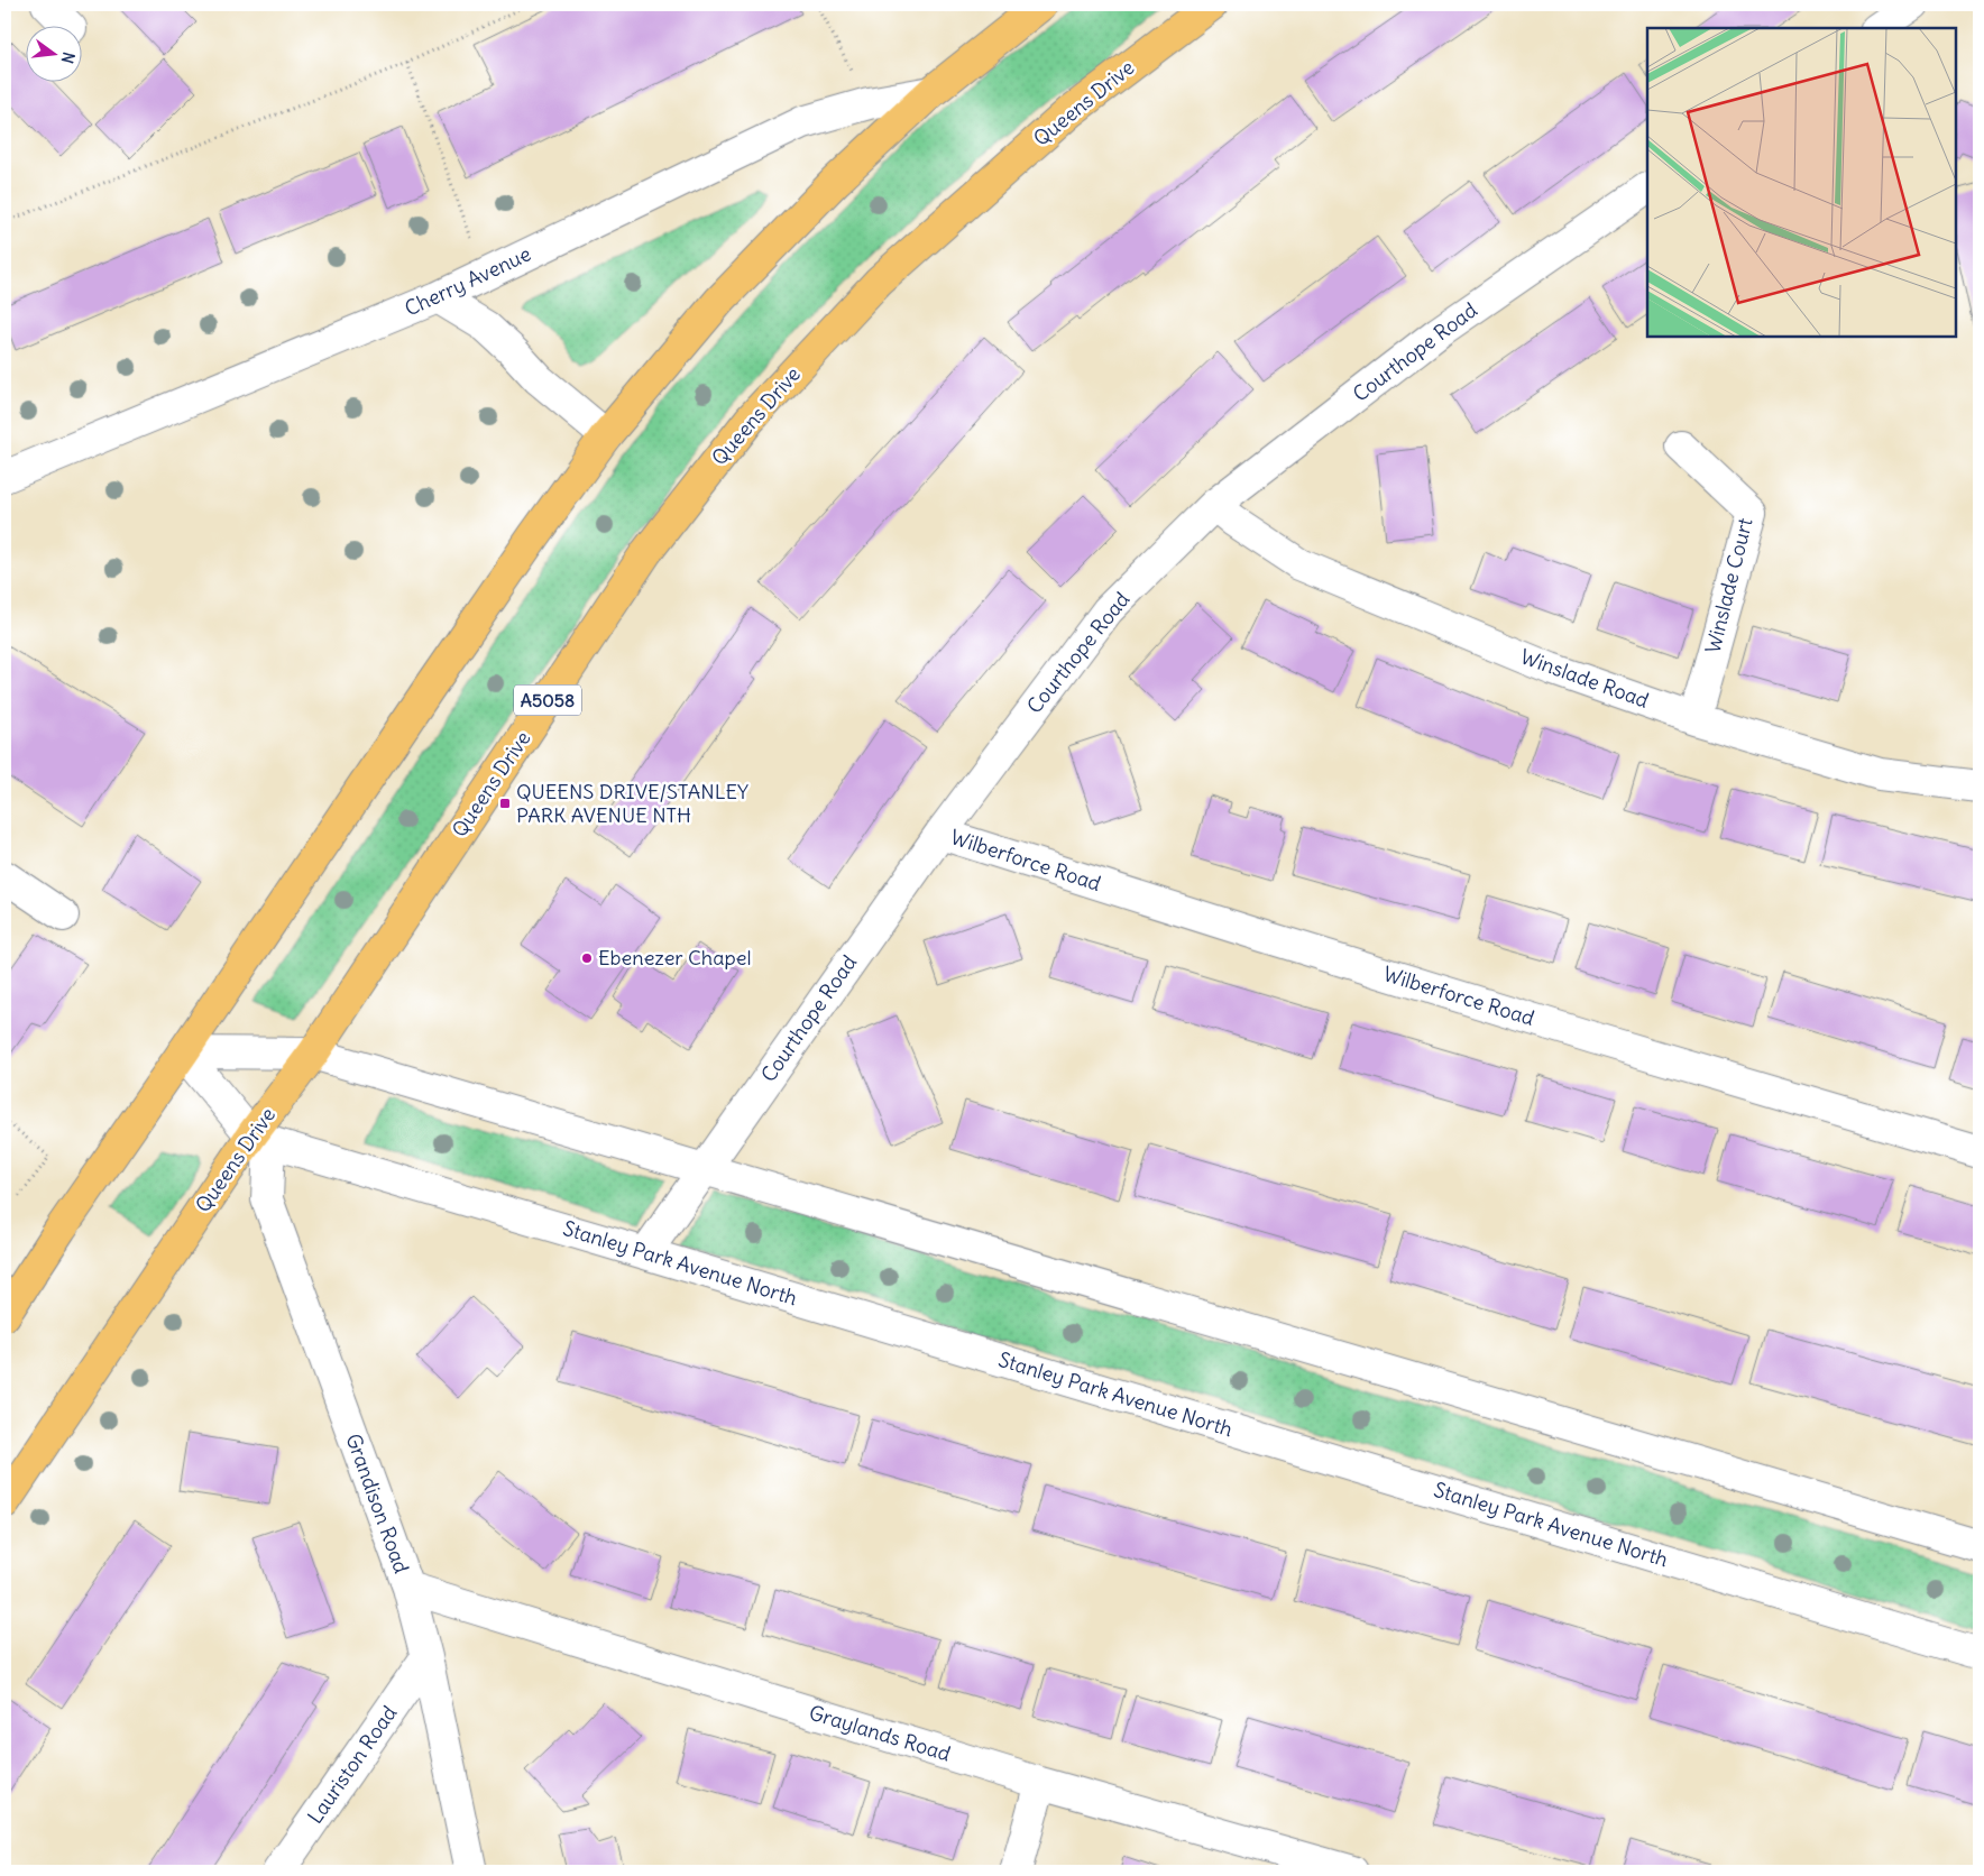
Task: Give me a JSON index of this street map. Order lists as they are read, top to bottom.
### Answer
{
  "streets": {
    "highway": ["Queens Drive", "A5058"],
    "street": [
      "Cherry Avenue",
      "Courthope Road",
      "Winslade Court",
      "Winslade Road",
      "Wilberforce Road",
      "Stanley Park Avenue North",
      "Grandison Road",
      "Graylands Road",
      "Lauriston Road"
    ]
  },
  "crossings": [
    ["Queens Drive", "Stanley Park Avenue North"],
    ["Queens Drive", "Grandison Road"],
    ["Courthope Road", "Winslade Road"],
    ["Courthope Road", "Wilberforce Road"],
    ["Courthope Road", "Stanley Park Avenue North"],
    ["Winslade Court", "Winslade Road"],
    ["Stanley Park Avenue North", "Grandison Road"],
    ["Grandison Road", "Graylands Road"],
    ["Grandison Road", "Lauriston Road"]
  ],
  "places": {
    "transit": ["QUEENS DRIVE/STANLEY PARK AVENUE NTH"],
    "other": ["Ebenezer Chapel"]
  },
  "north": "right"
}
